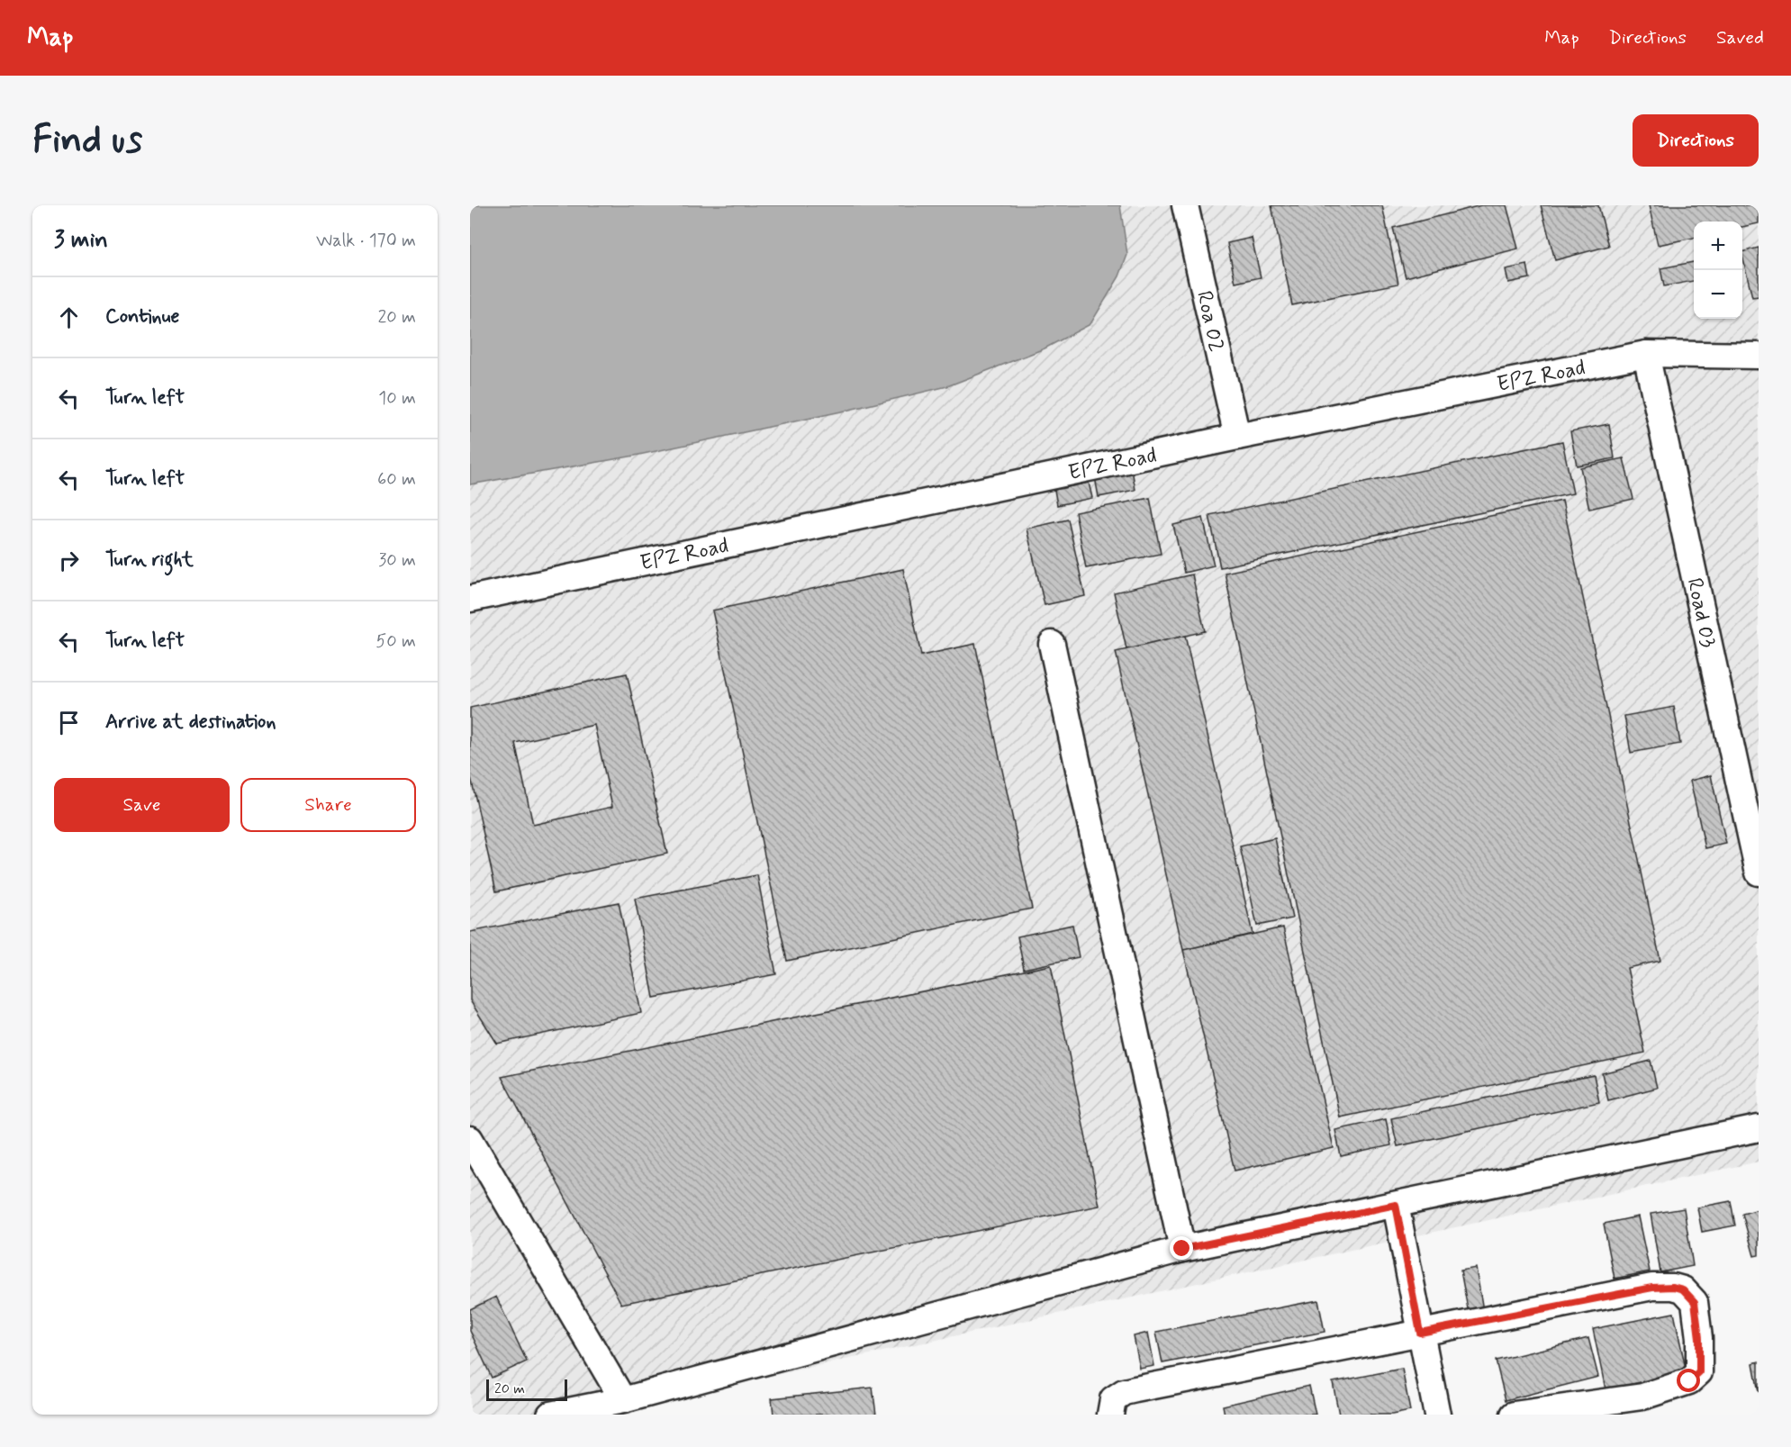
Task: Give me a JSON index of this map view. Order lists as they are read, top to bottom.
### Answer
{
  "streets": {
    "street": ["Roa 02", "EPZ Road", "Road 03"]
  },
  "crossings": [
    ["Roa 02", "EPZ Road"],
    ["EPZ Road", "Road 03"]
  ],
  "scale_bar": "20 m",
  "page": {
    "header": "Map",
    "nav": ["Map", "Directions", "Saved"],
    "buttons": [
      "Directions",
      ["Save", "Share"]
    ],
    "title": "Find us",
    "heading": ["3 min", "Walk · 170 m"],
    "map_buttons": ["+", "−"],
    "list": [
      ["Continue", "20 m"],
      ["Turn left", "10 m"],
      ["Turn left", "60 m"],
      ["Turn right", "30 m"],
      ["Turn left", "50 m"],
      "Arrive at destination"
    ],
    "scale": "20 m"
  }
}
